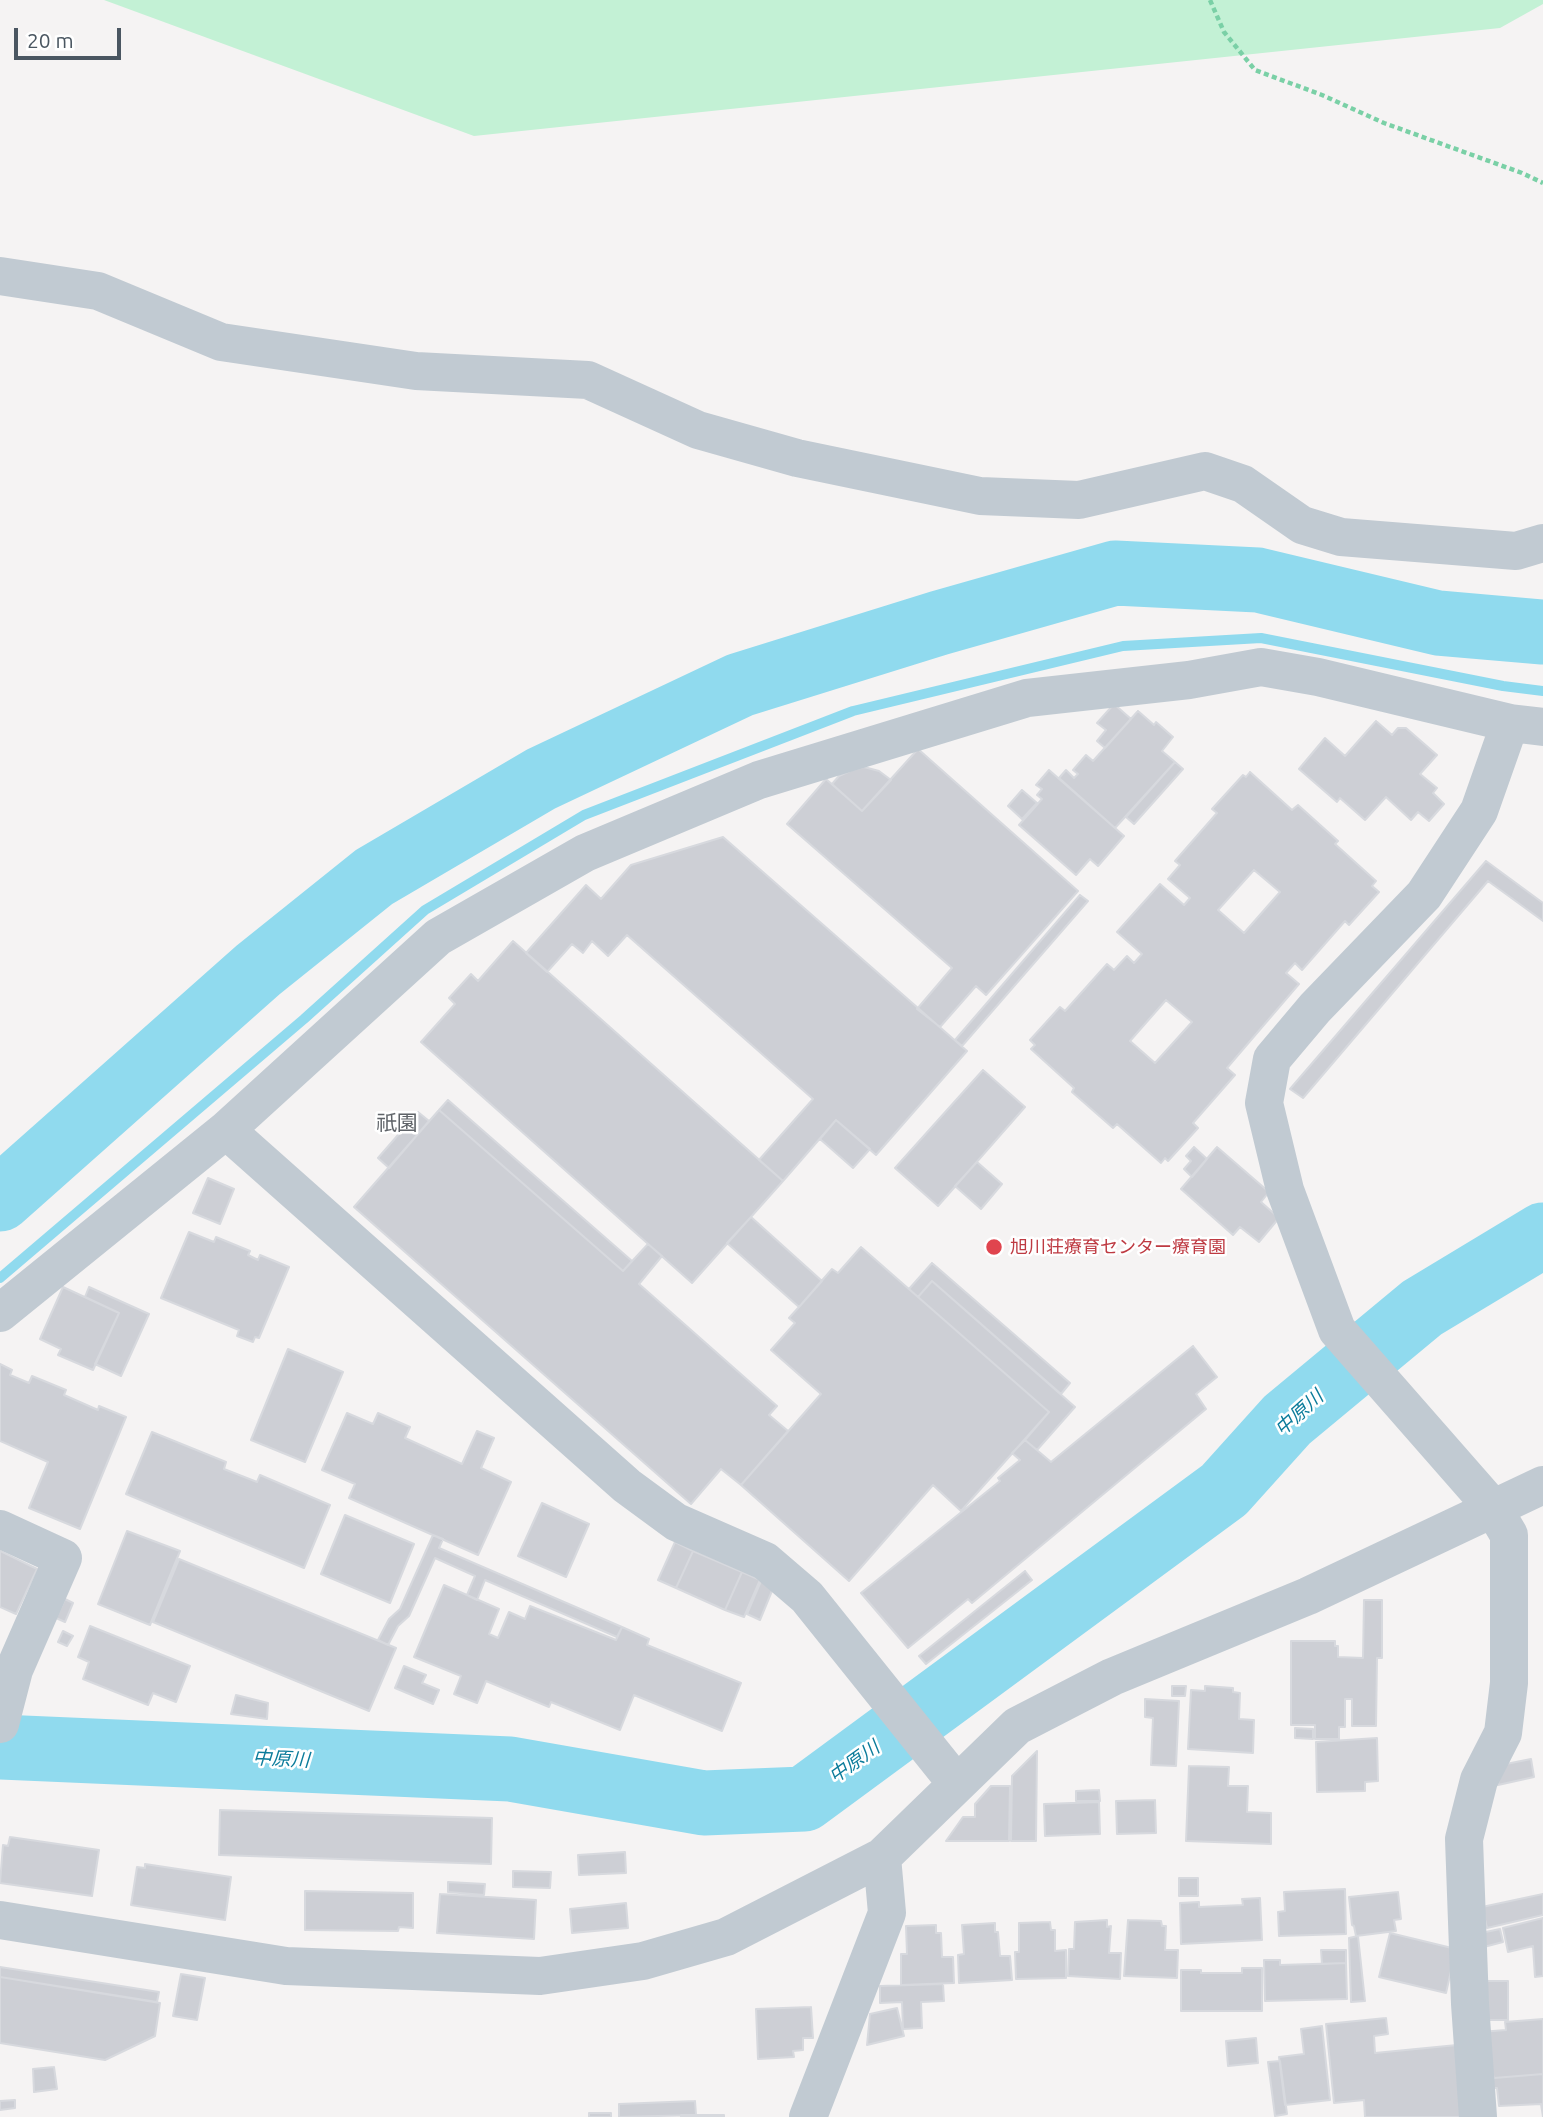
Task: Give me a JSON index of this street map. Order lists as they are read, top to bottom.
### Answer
{
  "districts": ["祇園"],
  "water": ["中原川"],
  "places": ["旭川荘療育センター療育園"],
  "scale_bar": "20 m"
}
